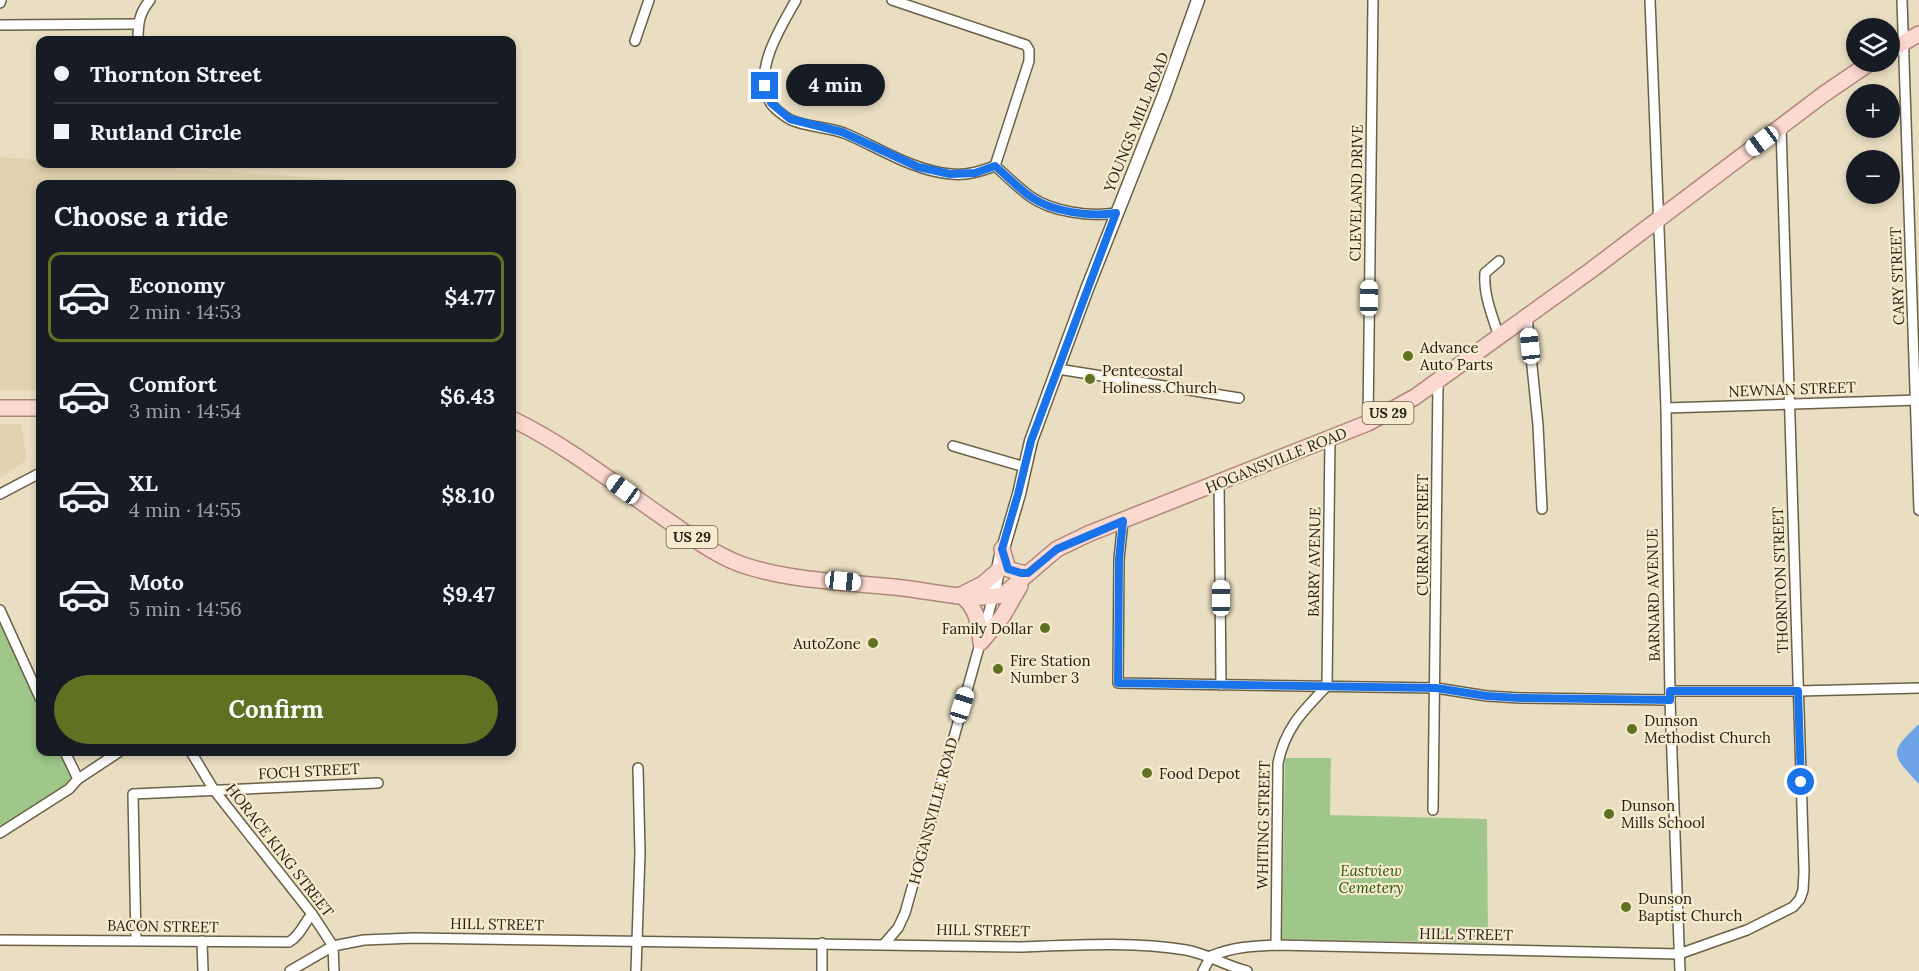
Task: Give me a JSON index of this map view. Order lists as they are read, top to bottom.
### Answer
{
  "streets": {
    "main road": ["US 29", "HOGANSVILLE ROAD"],
    "street": [
      "YOUNGS MILL ROAD",
      "CLEVELAND DRIVE",
      "CARY STREET",
      "NEWNAN STREET",
      "CURRAN STREET",
      "BARRY AVENUE",
      "THORNTON STREET",
      "BARNARD AVENUE",
      "FOCH STREET",
      "WHITING STREET",
      "HORACE KING STREET",
      "HILL STREET",
      "BACON STREET"
    ]
  },
  "crossings": [
    ["YOUNGS MILL ROAD", "US 29"],
    ["YOUNGS MILL ROAD", "HOGANSVILLE ROAD"],
    ["CLEVELAND DRIVE", "HOGANSVILLE ROAD"],
    ["CARY STREET", "NEWNAN STREET"],
    ["NEWNAN STREET", "THORNTON STREET"],
    ["NEWNAN STREET", "BARNARD AVENUE"],
    ["US 29", "HOGANSVILLE ROAD"],
    ["HOGANSVILLE ROAD", "CURRAN STREET"],
    ["HOGANSVILLE ROAD", "BARRY AVENUE"],
    ["HOGANSVILLE ROAD", "THORNTON STREET"],
    ["HOGANSVILLE ROAD", "BARNARD AVENUE"],
    ["HOGANSVILLE ROAD", "HILL STREET"],
    ["BARRY AVENUE", "WHITING STREET"],
    ["THORNTON STREET", "BARNARD AVENUE"],
    ["THORNTON STREET", "HILL STREET"],
    ["BARNARD AVENUE", "HILL STREET"],
    ["FOCH STREET", "HORACE KING STREET"],
    ["FOCH STREET", "BACON STREET"],
    ["WHITING STREET", "HILL STREET"],
    ["HORACE KING STREET", "HILL STREET"],
    ["HORACE KING STREET", "BACON STREET"]
  ],
  "parks": ["Eastview Cemetery"],
  "places": [
    "Advance Auto Parts",
    "Pentecostal Holiness Church",
    "Family Dollar",
    "AutoZone",
    "Fire Station Number 3",
    "Dunson Methodist Church",
    "Food Depot",
    "Dunson Mills School",
    "Dunson Baptist Church"
  ],
  "page": {
    "map_buttons": ["+", "−"],
    "banner": ["Thornton Street", "Rutland Circle"],
    "bubble": "4 min",
    "heading": "Choose a ride",
    "list": [
      {
        "name": "Economy",
        "note": "2 min · 14:53",
        "value": "$4.77"
      },
      {
        "name": "Comfort",
        "note": "3 min · 14:54",
        "value": "$6.43"
      },
      {
        "name": "XL",
        "note": "4 min · 14:55",
        "value": "$8.10"
      },
      {
        "name": "Moto",
        "note": "5 min · 14:56",
        "value": "$9.47"
      }
    ],
    "buttons": "Confirm"
  }
}
